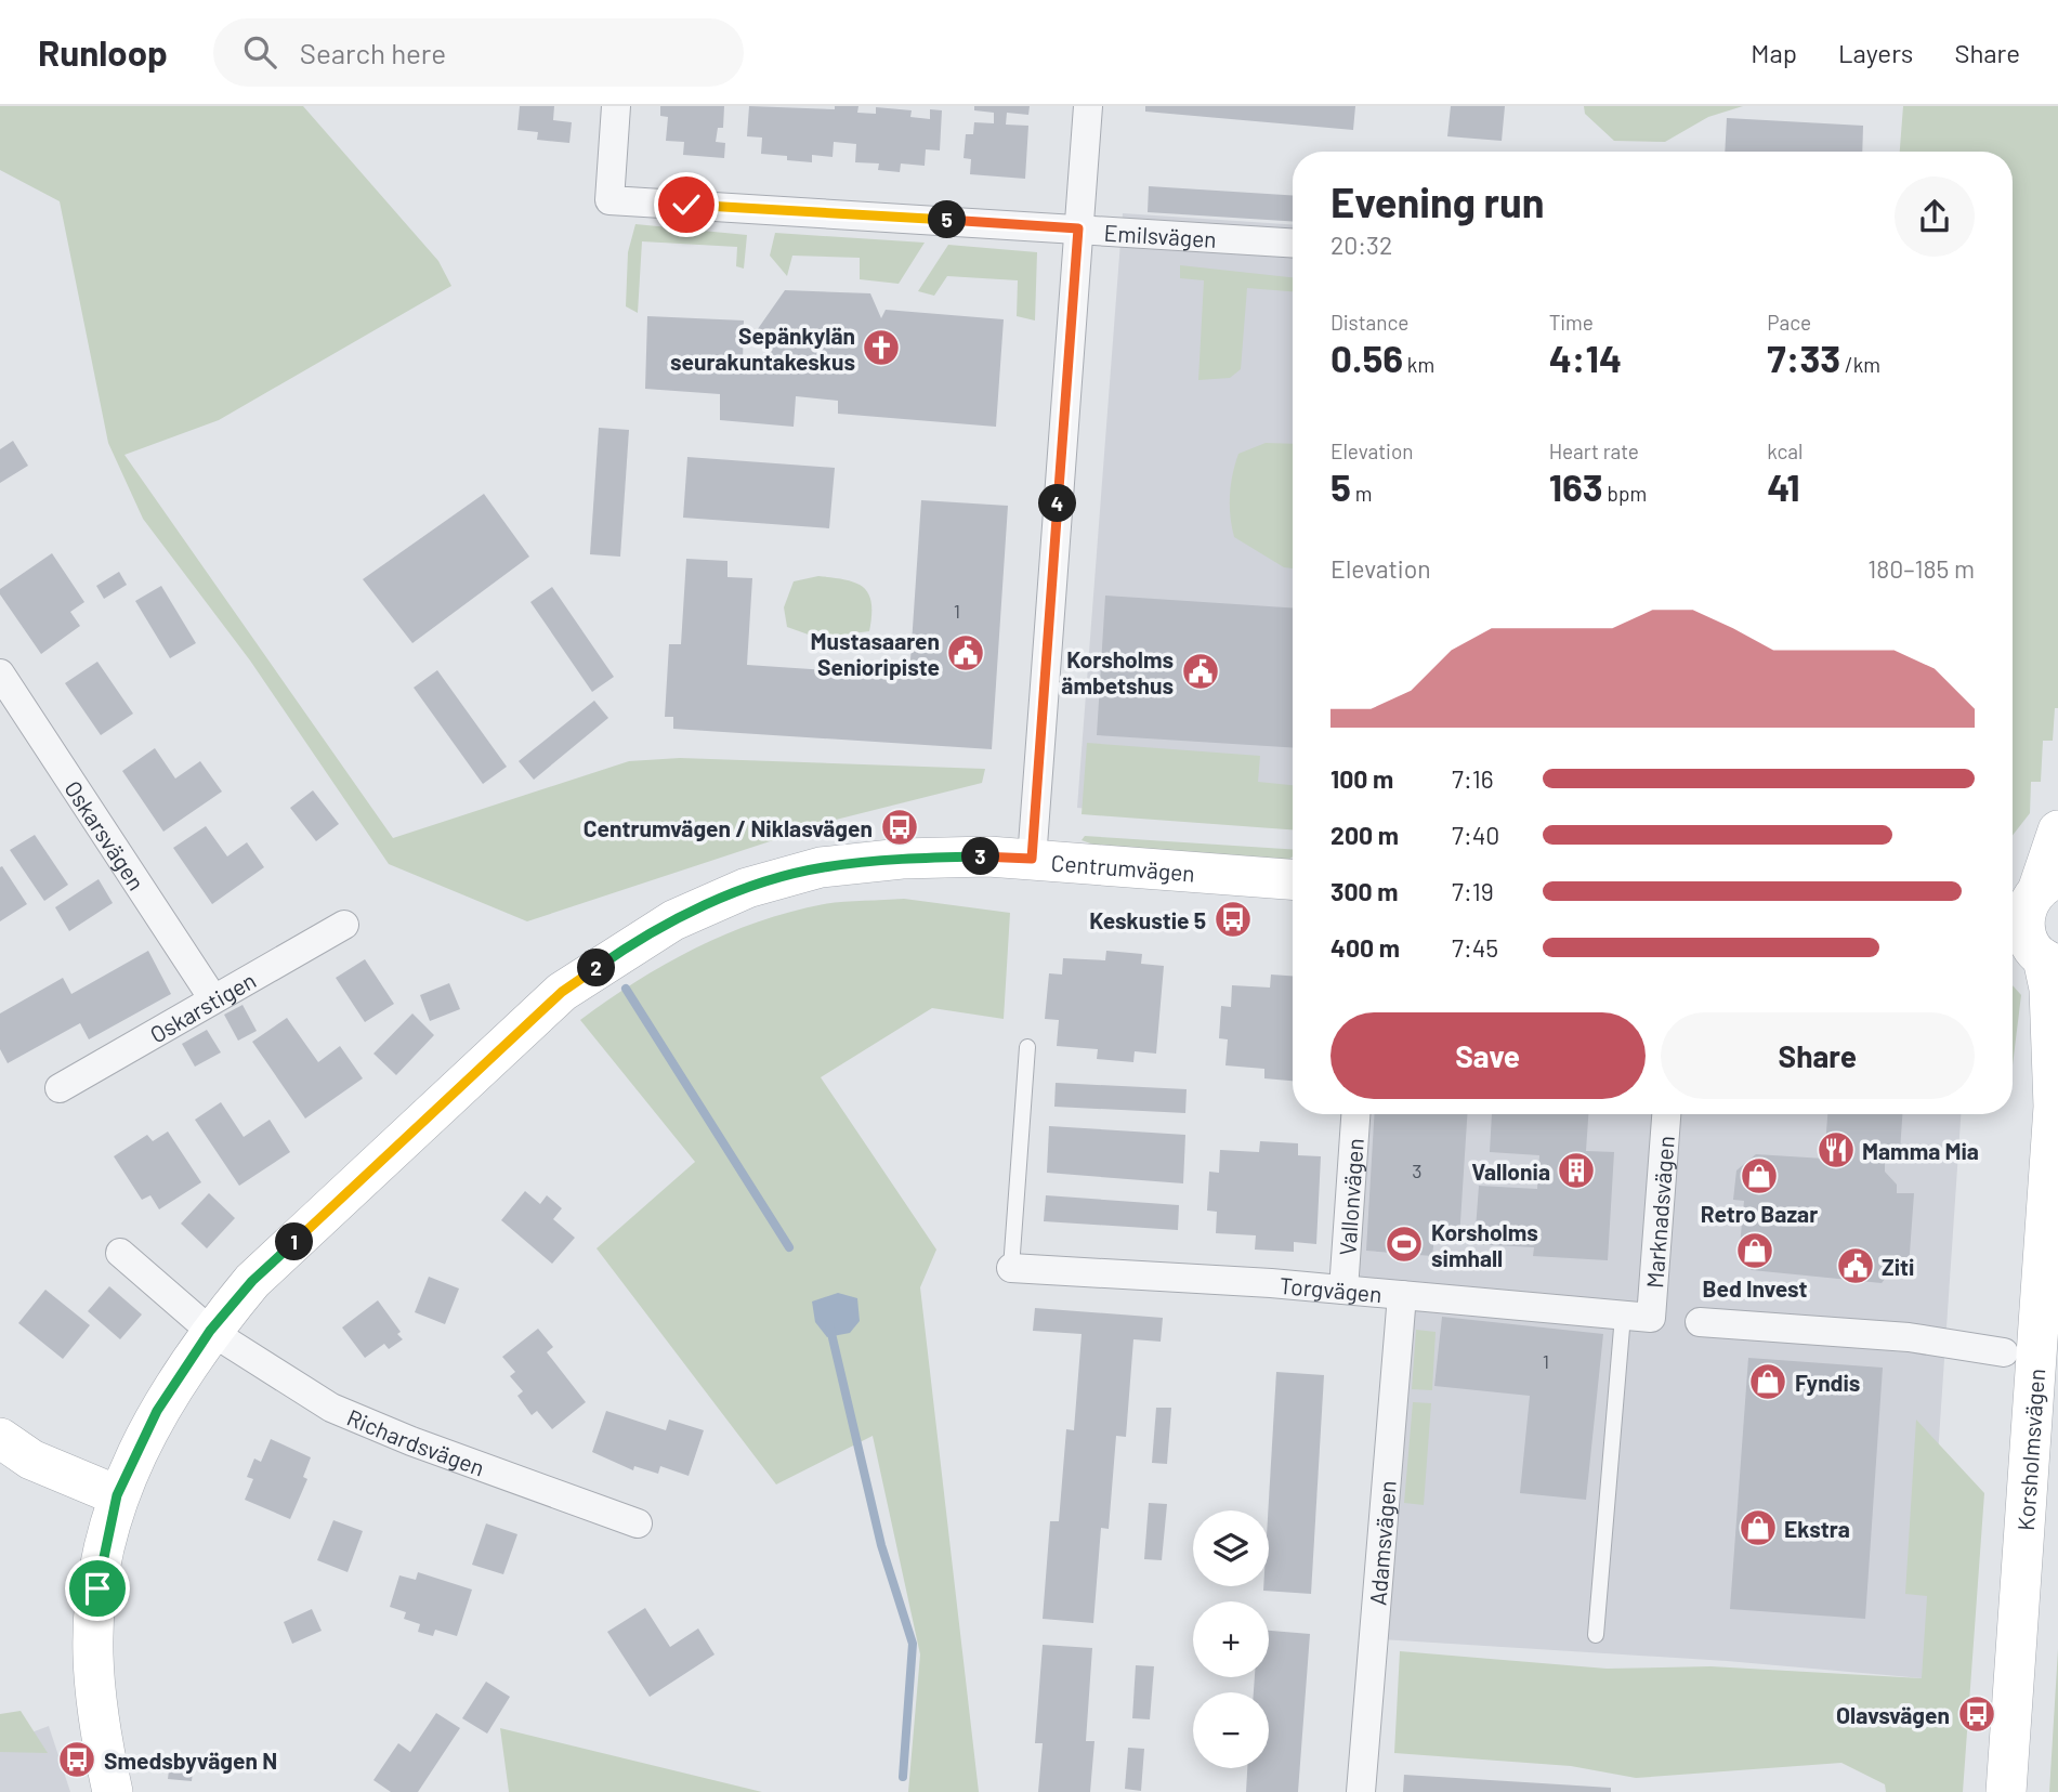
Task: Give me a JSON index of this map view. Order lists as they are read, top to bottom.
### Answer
{
  "streets": {
    "main road": ["Centrumvägen", "Korsholmsvägen"],
    "street": [
      "Emilsvägen",
      "Oskarsvägen",
      "Oskarstigen",
      "Vallonvägen",
      "Marknadsvägen",
      "Torgvägen",
      "Richardsvägen",
      "Adamsvägen"
    ]
  },
  "crossings": [
    ["Oskarsvägen", "Oskarstigen"],
    ["Centrumvägen", "Richardsvägen"],
    ["Vallonvägen", "Torgvägen"],
    ["Marknadsvägen", "Torgvägen"],
    ["Torgvägen", "Adamsvägen"]
  ],
  "places": {
    "church": ["Sepänkylän seurakuntakeskus"],
    "public building": ["Mustasaaren Senioripiste", "Korsholms ämbetshus", "Ziti"],
    "bus stop": [
      "Centrumvägen / Niklasvägen",
      "Keskustie 5",
      "Olavsvägen",
      "Smedsbyvägen N"
    ],
    "restaurant": ["Mamma Mia"],
    "building": ["Vallonia"],
    "shop": [
      "Retro Bazar",
      "Bed Invest",
      "Fyndis",
      "Ekstra"
    ],
    "sports": ["Korsholms simhall"]
  },
  "house_numbers": ["1", "3", "1"],
  "page": {
    "header": "Runloop",
    "search": "Search here",
    "nav": ["Map", "Layers", "Share"],
    "heading": ["Evening run", "20:32"],
    "pins": [
      "5",
      "4",
      "3",
      "2",
      "1"
    ],
    "stats": [
      ["Distance", "0.56 km"],
      ["Time", "4:14"],
      ["Pace", "7:33 /km"],
      ["Elevation", "5 m"],
      ["Heart rate", "163 bpm"],
      ["kcal", "41"]
    ],
    "chart": ["Elevation", "180–185 m"],
    "list": [
      {
        "name": "100 m",
        "note": "7:16"
      },
      {
        "name": "200 m",
        "note": "7:40"
      },
      {
        "name": "300 m",
        "note": "7:19"
      },
      {
        "name": "400 m",
        "note": "7:45"
      }
    ],
    "buttons": ["Save", "Share"],
    "map_buttons": ["+", "−"]
  }
}
